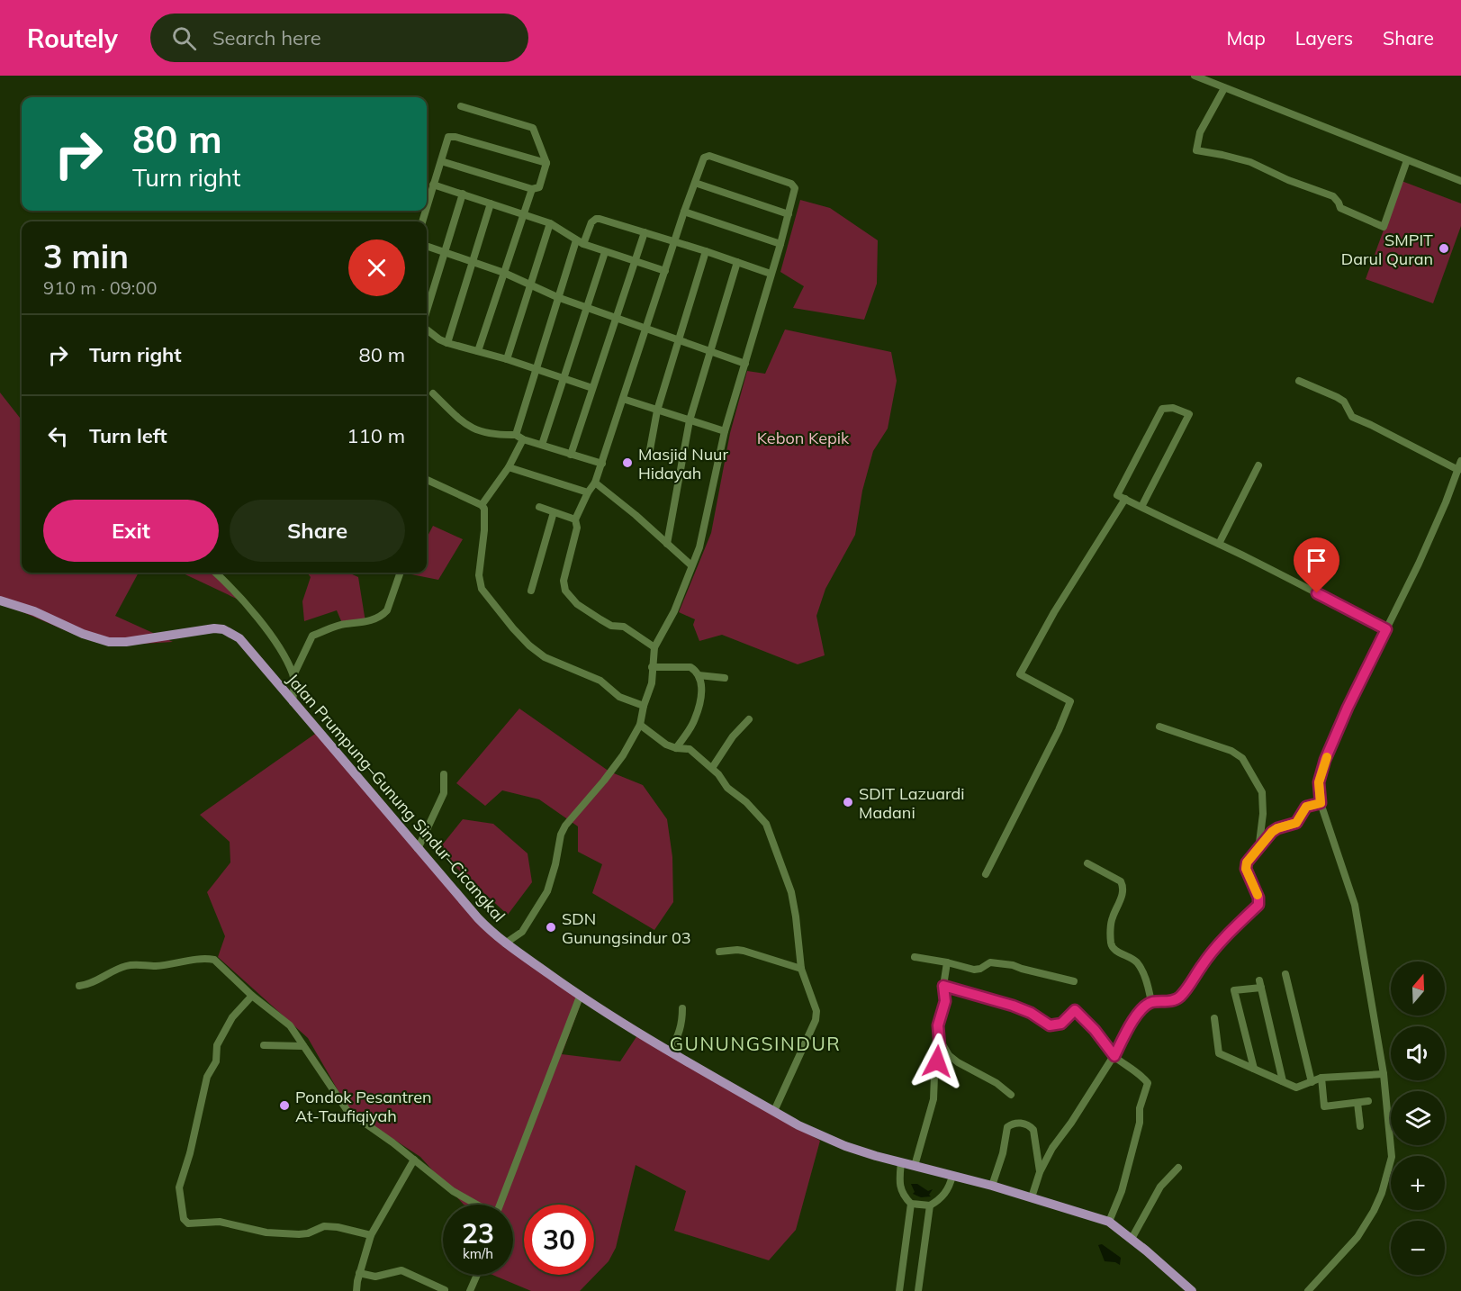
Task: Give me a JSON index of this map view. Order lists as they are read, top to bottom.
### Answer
{
  "streets": {
    "main road": ["Jalan Prumpung–Gunung Sindur–Cicangkal"]
  },
  "districts": ["GUNUNGSINDUR"],
  "parks": ["Kebon Kepik"],
  "places": [
    "SMPIT Darul Quran",
    "Masjid Nuur Hidayah",
    "SDIT Lazuardi Madani",
    "SDN Gunungsindur 03",
    "Pondok Pesantren At-Taufiqiyah"
  ],
  "north": "top",
  "page": {
    "header": "Routely",
    "search": "Search here",
    "nav": ["Map", "Layers", "Share"],
    "turn": ["80 m", "Turn right"],
    "heading": ["3 min", "910 m · 09:00"],
    "list": [
      {
        "name": "Turn right",
        "value": "80 m"
      },
      {
        "name": "Turn left",
        "value": "110 m"
      }
    ],
    "buttons": ["Exit", "Share"],
    "map_buttons": ["+", "−"],
    "speed": "23 km/h",
    "limit": "30"
  }
}
